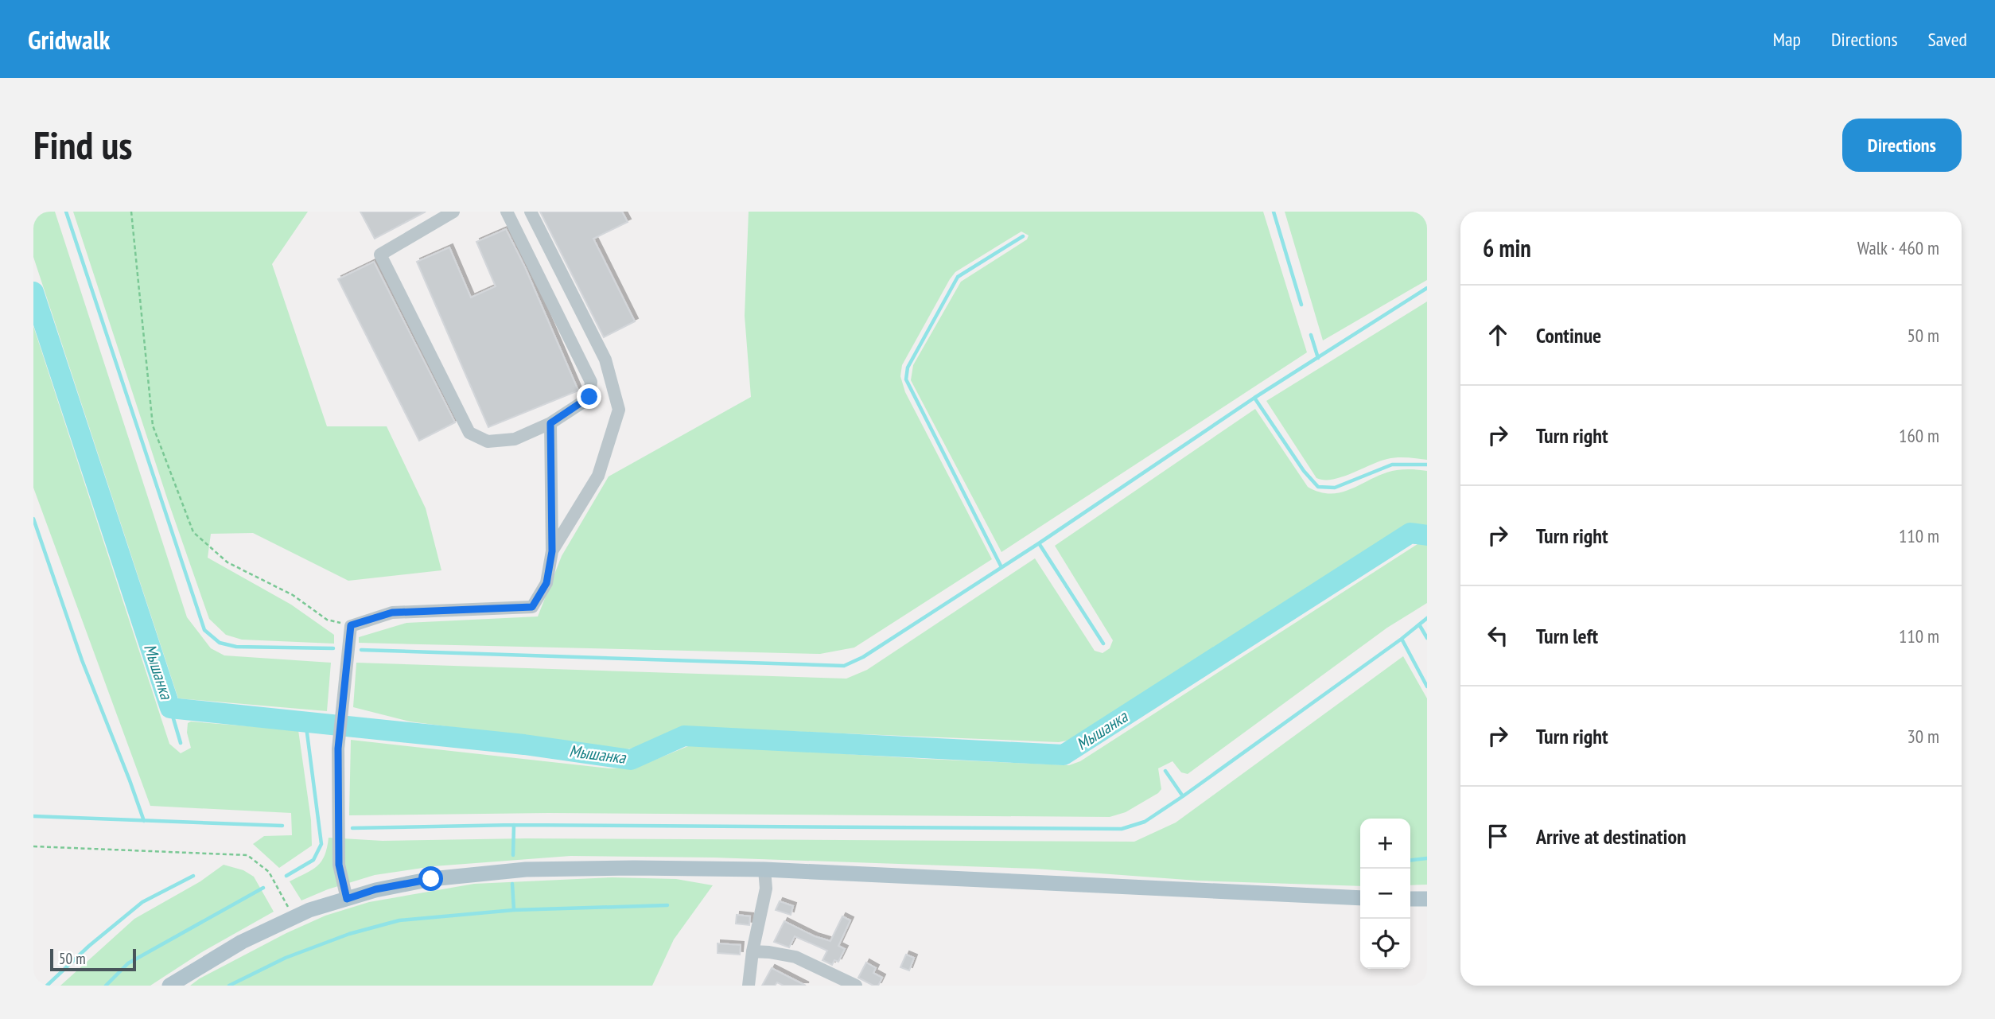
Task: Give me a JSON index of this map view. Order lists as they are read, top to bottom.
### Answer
{
  "water": ["Мышанка"],
  "scale_bar": "50 m",
  "page": {
    "header": "Gridwalk",
    "nav": ["Map", "Directions", "Saved"],
    "buttons": "Directions",
    "title": "Find us",
    "heading": ["6 min", "Walk · 460 m"],
    "list": [
      ["Continue", "50 m"],
      ["Turn right", "160 m"],
      ["Turn right", "110 m"],
      ["Turn left", "110 m"],
      ["Turn right", "30 m"],
      "Arrive at destination"
    ],
    "map_buttons": ["+", "−"],
    "scale": "50 m"
  }
}
